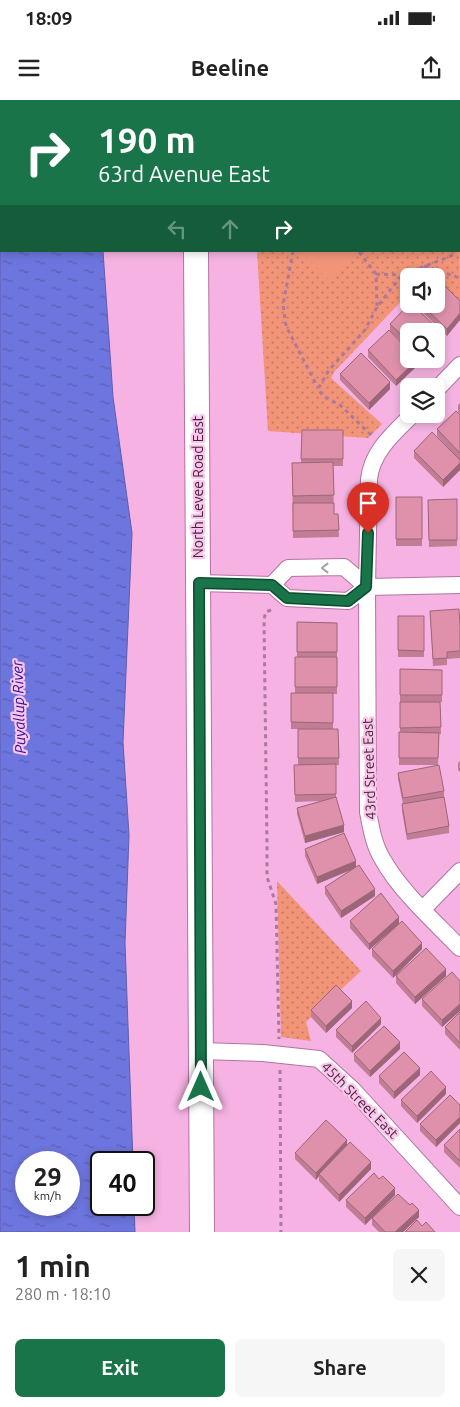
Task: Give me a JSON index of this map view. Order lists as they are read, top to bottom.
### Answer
{
  "streets": {
    "street": ["North Levee Road East", "43rd Street East", "45th Street East"]
  },
  "crossings": [
    ["North Levee Road East", "45th Street East"]
  ],
  "water": ["Puyallup River"],
  "page": {
    "status": "18:09",
    "header": "Beeline",
    "turn": ["190 m", "63rd Avenue East"],
    "speed": "29 km/h",
    "limit": "40",
    "heading": ["1 min", "280 m · 18:10"],
    "buttons": ["Exit", "Share"]
  }
}
